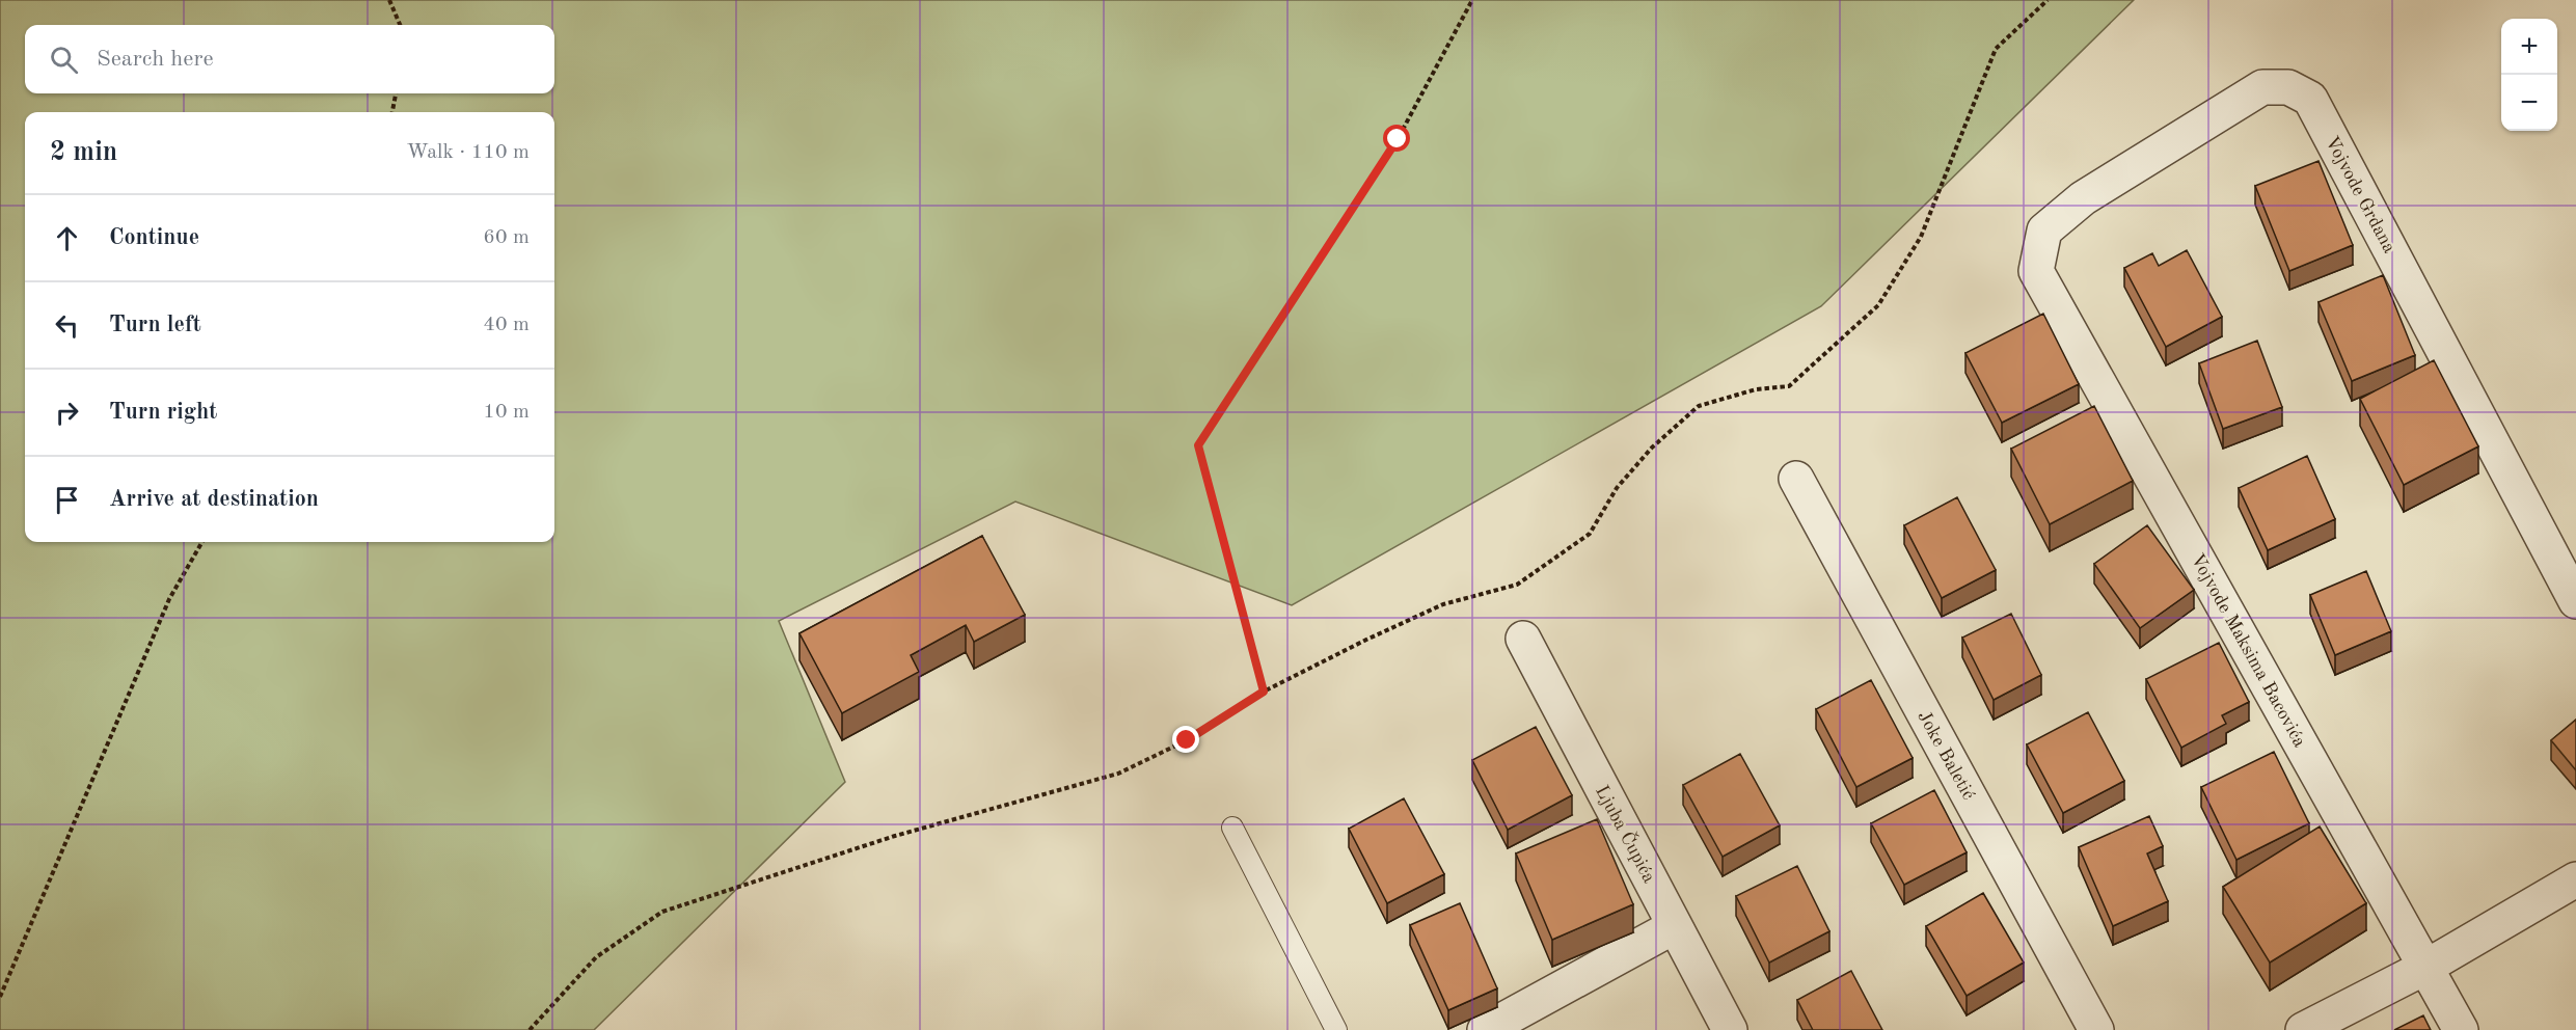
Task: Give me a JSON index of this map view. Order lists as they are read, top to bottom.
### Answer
{
  "streets": {
    "street": [
      "Vojvode Grdana",
      "Vojvode Maksima Bacovića",
      "Joke Baletić",
      "Ljuba Čupića"
    ]
  },
  "crossings": [
    ["Vojvode Grdana", "Vojvode Maksima Bacovića"]
  ],
  "page": {
    "map_buttons": ["+", "−"],
    "search": "Search here",
    "heading": ["2 min", "Walk · 110 m"],
    "list": [
      ["Continue", "60 m"],
      ["Turn left", "40 m"],
      ["Turn right", "10 m"],
      "Arrive at destination"
    ]
  }
}
